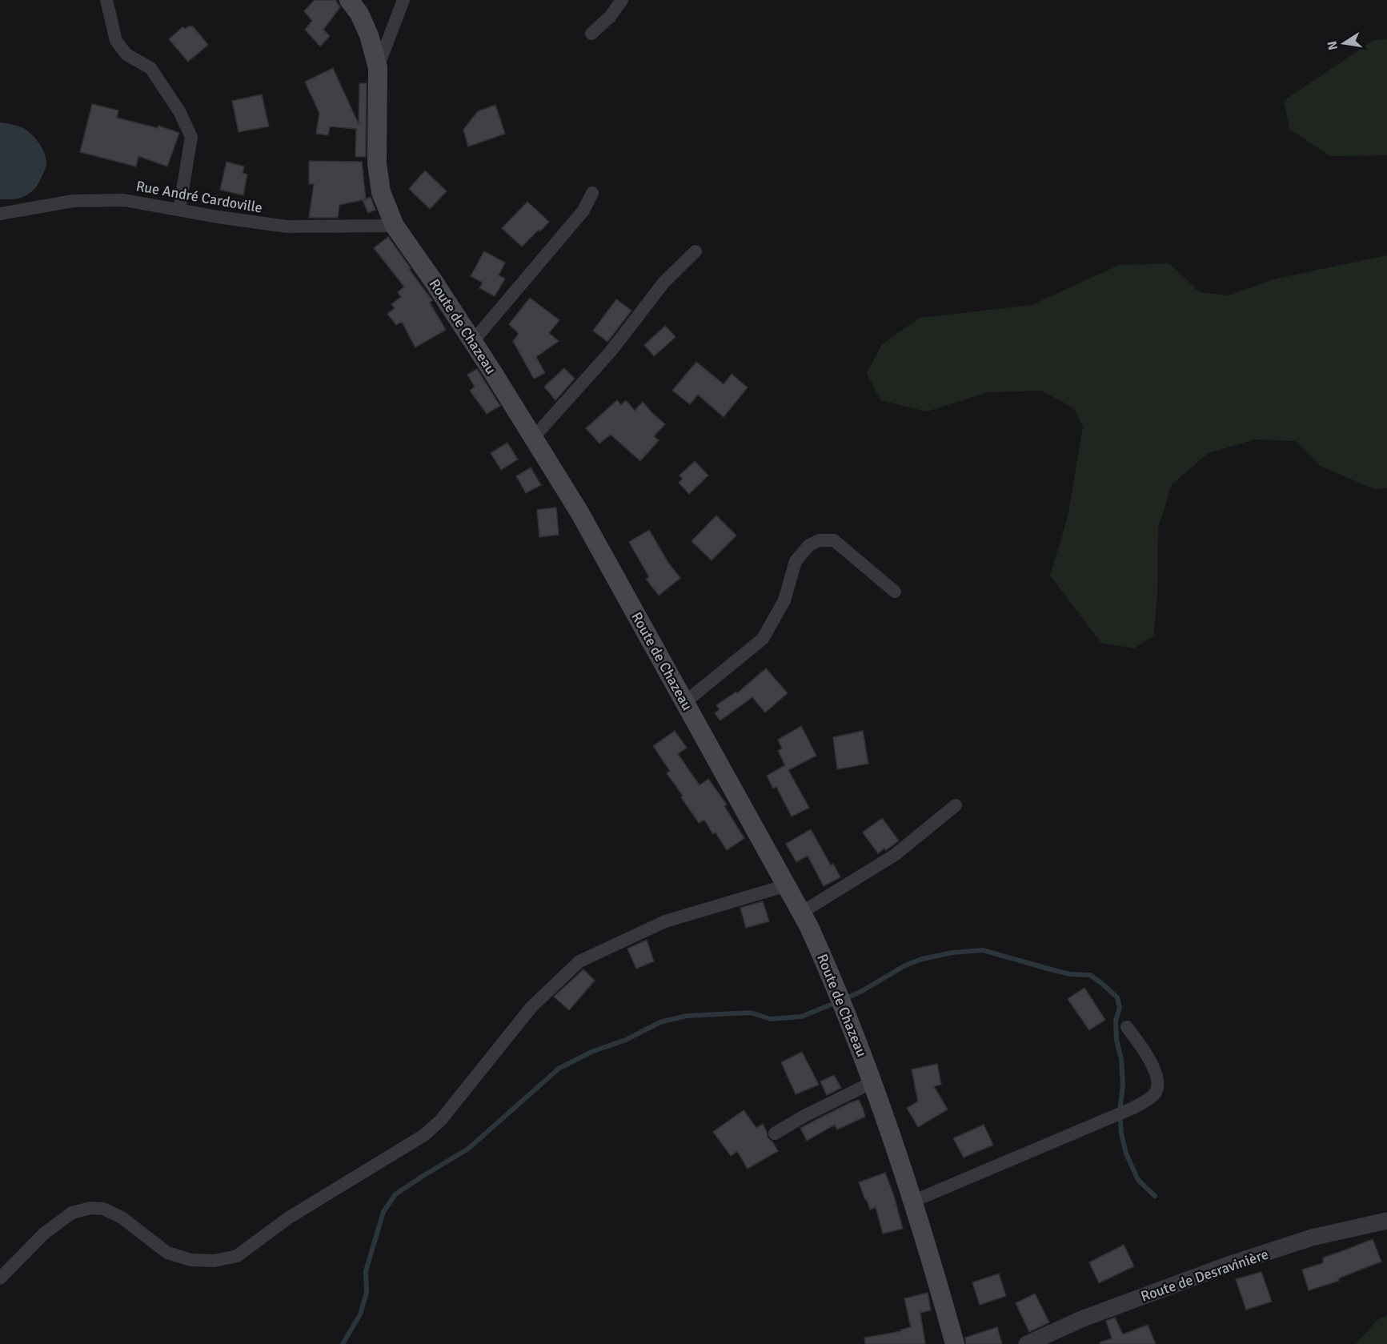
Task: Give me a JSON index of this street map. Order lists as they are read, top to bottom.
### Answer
{
  "streets": {
    "main road": ["Route de Chazeau"],
    "street": ["Rue André Cardoville", "Route de Desravinière"]
  },
  "crossings": [
    ["Rue André Cardoville", "Route de Chazeau"]
  ],
  "north": "left"
}
